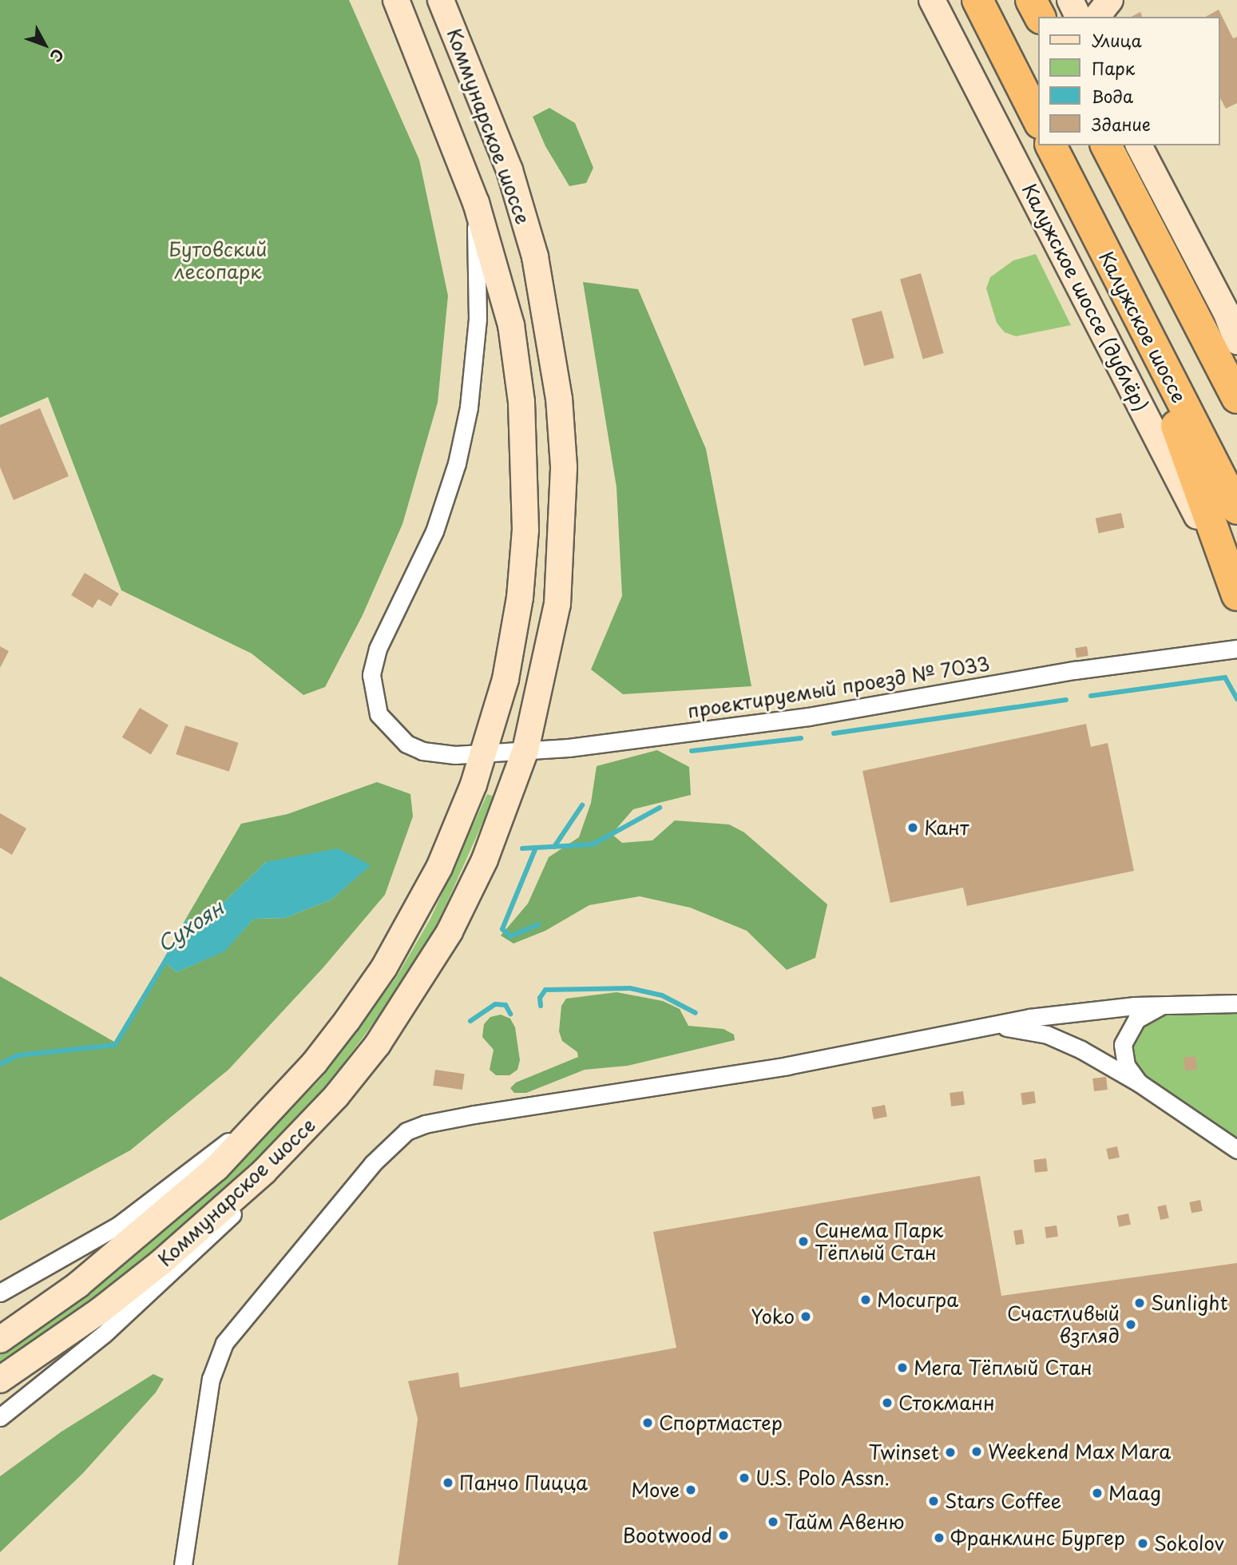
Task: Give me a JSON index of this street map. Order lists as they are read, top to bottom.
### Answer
{
  "streets": {
    "highway": ["Калужское шоссе"],
    "main road": ["Коммунарское шоссе", "Калужское шоссе (дублёр)"],
    "street": ["проектируемый проезд № 7033"]
  },
  "crossings": [
    ["Коммунарское шоссе", "проектируемый проезд № 7033"]
  ],
  "water": ["Сухоян"],
  "parks": ["Бутовский лесопарк"],
  "places": [
    "Кант",
    "Синема Парк Тёплый Стан",
    "Мосигра",
    "Sunlight",
    "Yoko",
    "Счастливый взгляд",
    "Мега Тёплый Cтан",
    "Стокманн",
    "Спортмастер",
    "Weekend Max Mara",
    "Twinset",
    "U.S. Polo Assn.",
    "Панчо Пицца",
    "Move",
    "Maag",
    "Stars Coffee",
    "Тайм Авеню",
    "Bootwood",
    "Франклинс Бургер",
    "Sokolov"
  ],
  "legend": [
    "Улица",
    "Парк",
    "Вода",
    "Здание"
  ],
  "north": "bottom right"
}
